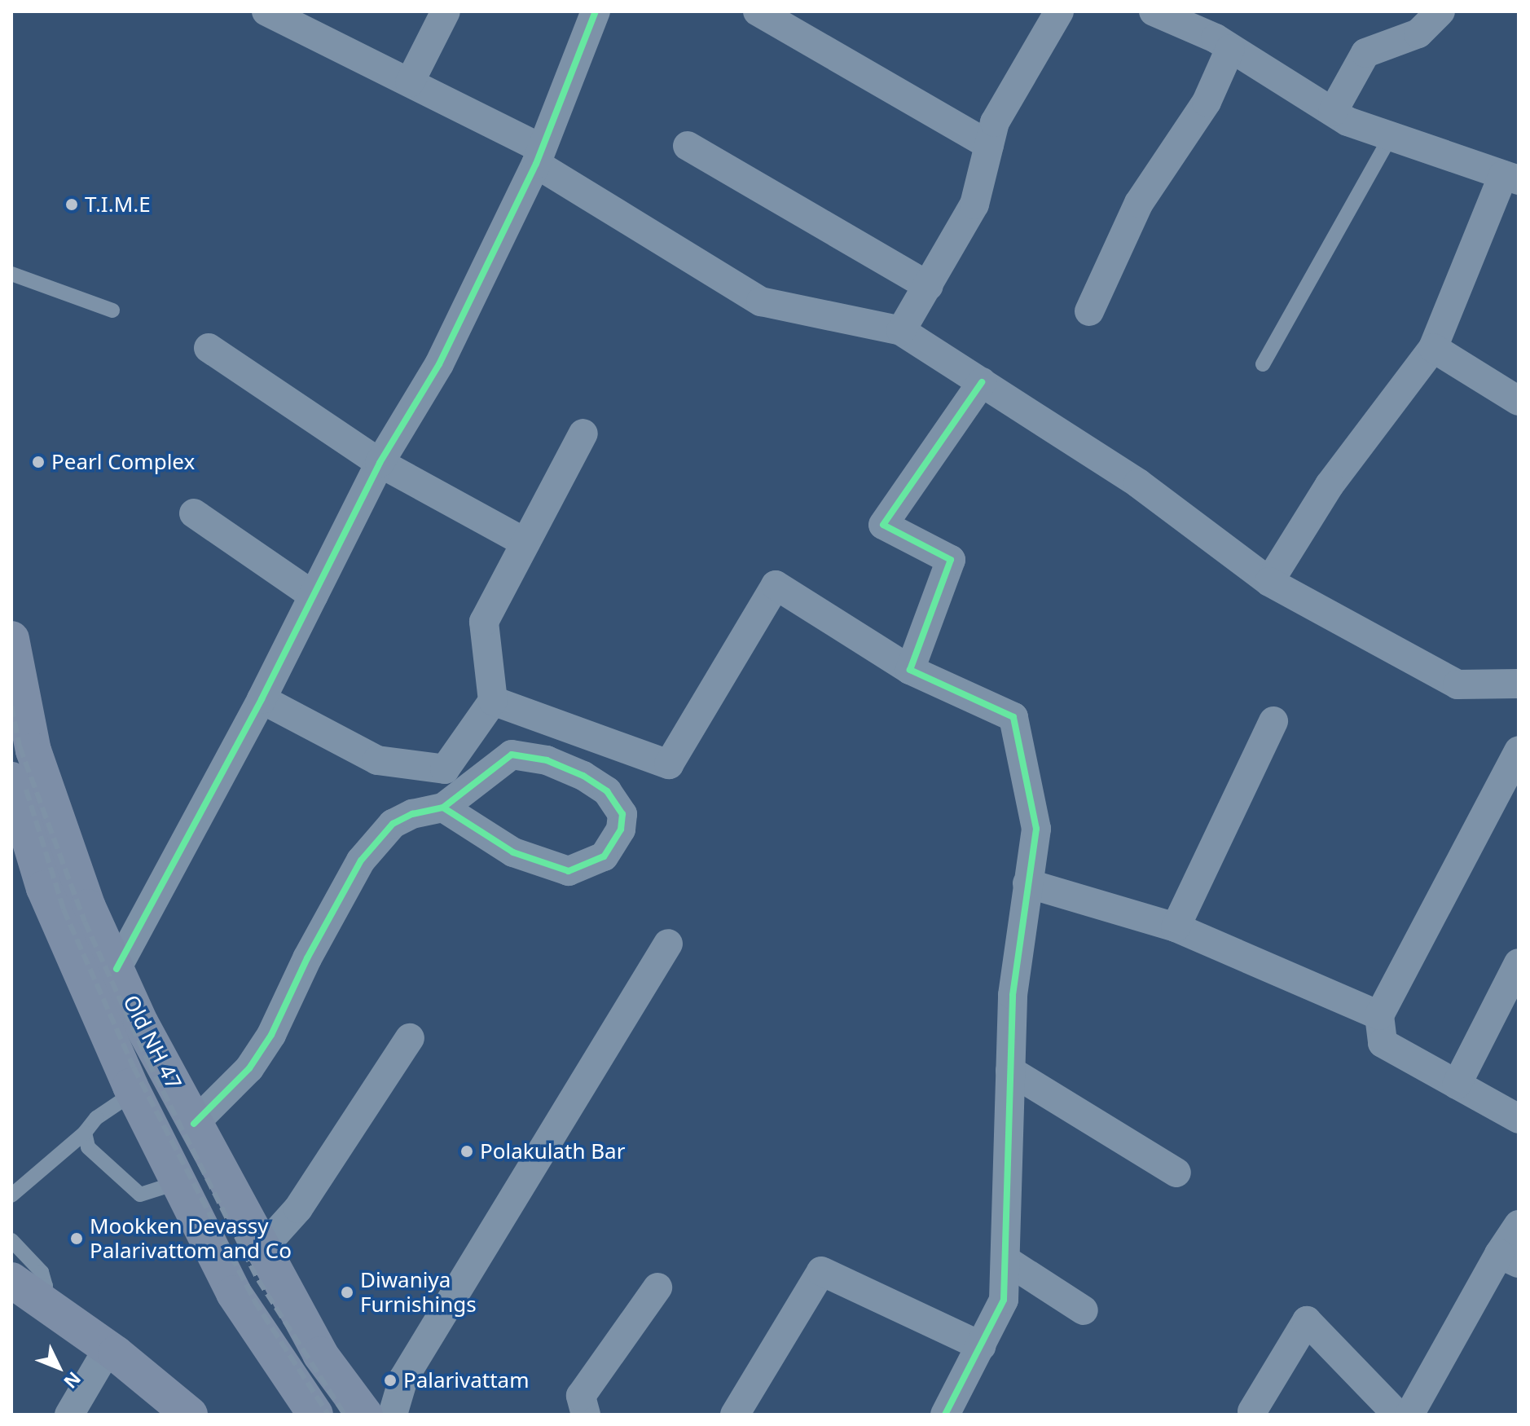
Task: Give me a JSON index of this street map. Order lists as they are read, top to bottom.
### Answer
{
  "streets": {
    "main road": ["Old NH 47"]
  },
  "places": [
    "T.I.M.E",
    "Pearl Complex",
    "Polakulath Bar",
    "Mookken Devassy Palarivattom and Co",
    "Diwaniya Furnishings",
    "Palarivattam"
  ],
  "north": "bottom right"
}
